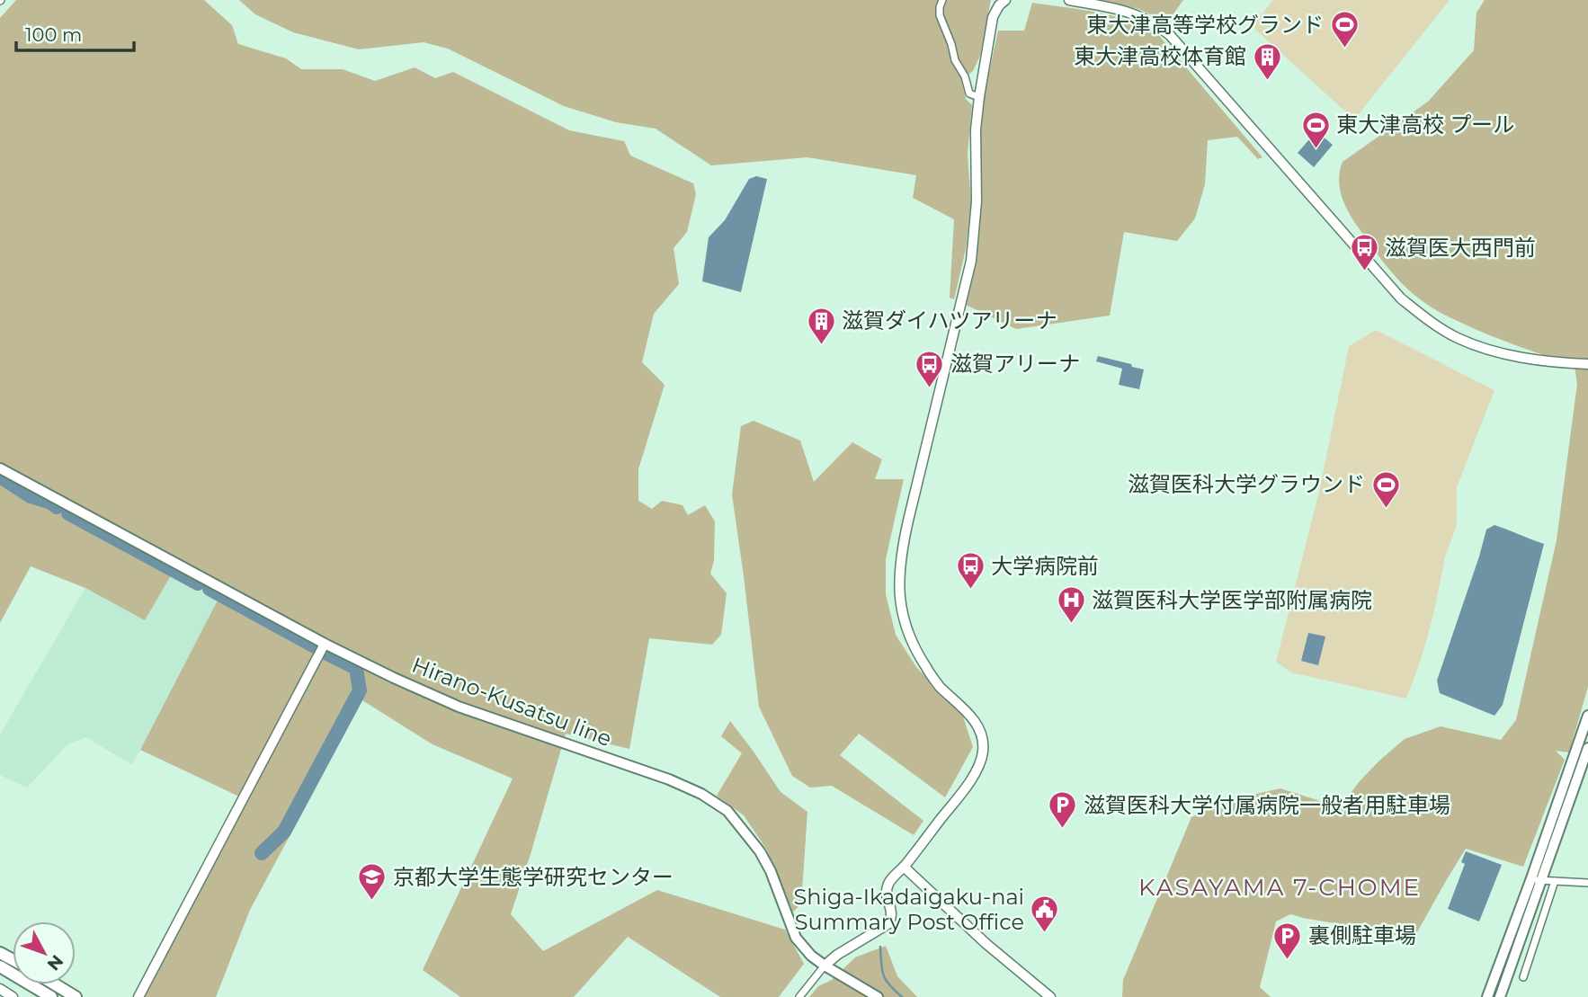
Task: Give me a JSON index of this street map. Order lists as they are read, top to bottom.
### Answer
{
  "streets": {
    "main road": ["Hirano-Kusatsu line"]
  },
  "districts": ["KASAYAMA 7-CHOME"],
  "places": {
    "sports": ["東大津高等学校グランド", "東大津高校 プール", "滋賀医科大学グラウンド"],
    "building": ["東大津高校体育館", "滋賀ダイハツアリーナ"],
    "bus stop": ["滋賀医大西門前", "滋賀アリーナ", "大学病院前"],
    "hospital": ["滋賀医科大学医学部附属病院"],
    "parking": ["滋賀医科大学付属病院一般者用駐車場", "裏側駐車場"],
    "school or university": ["京都大学生態学研究センター"],
    "public building": ["Shiga-Ikadaigaku-nai Summary Post Office"]
  },
  "scale_bar": "100 m",
  "north": "bottom right"
}
